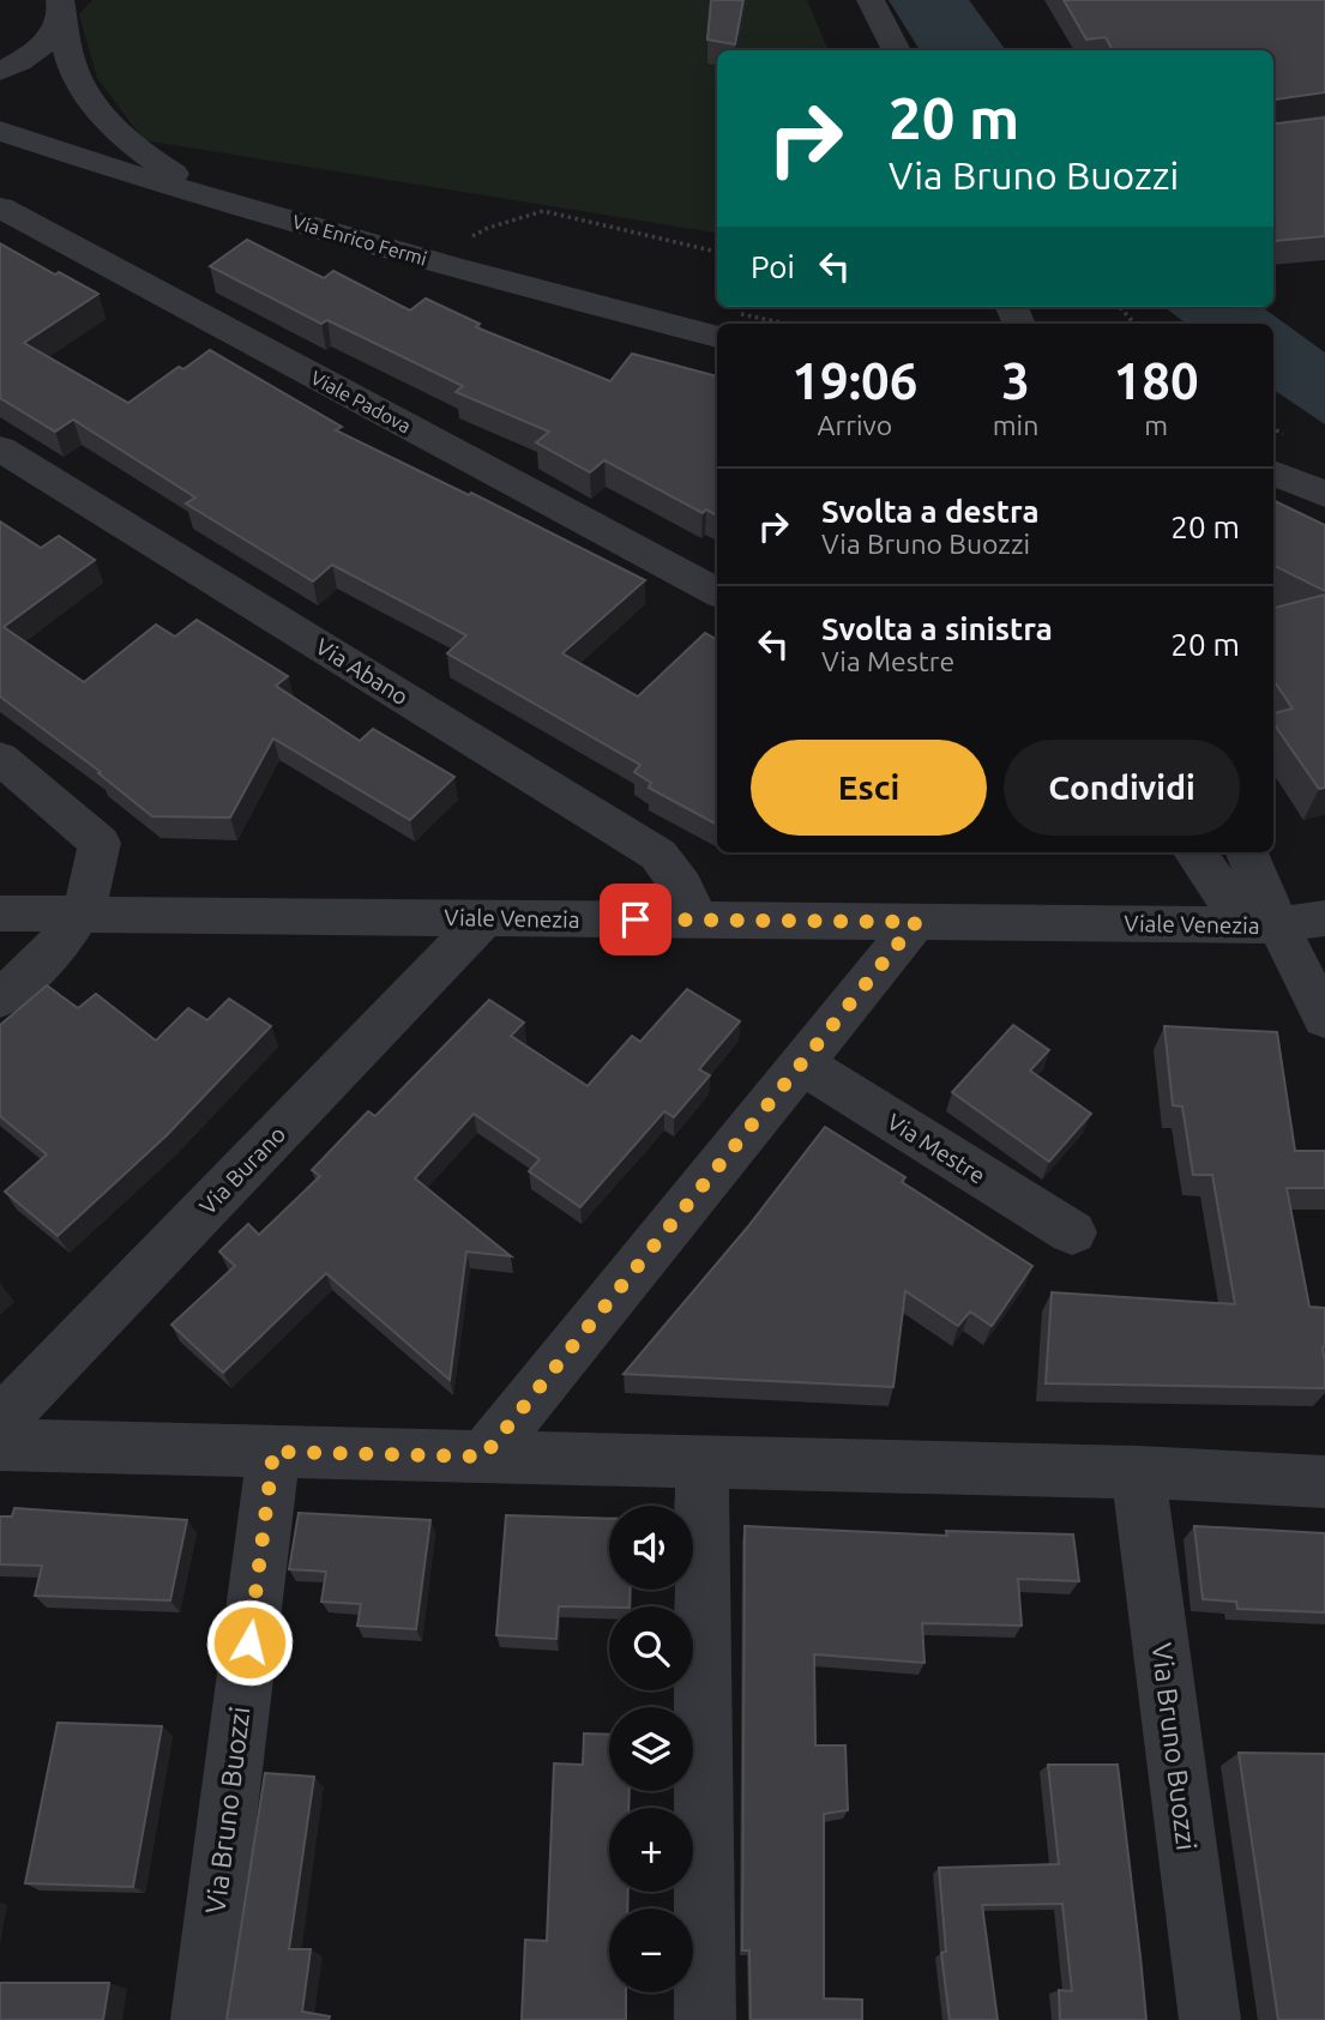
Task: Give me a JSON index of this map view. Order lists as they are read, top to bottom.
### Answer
{
  "streets": {
    "street": [
      "Via Enrico Fermi",
      "Viale Padova",
      "Via Abano",
      "Viale Venezia",
      "Via Mestre",
      "Via Burano",
      "Via Bruno Buozzi"
    ]
  },
  "crossings": [
    ["Via Abano", "Viale Venezia"],
    ["Viale Venezia", "Via Burano"]
  ],
  "page": {
    "turn": ["20 m", "Via Bruno Buozzi"],
    "then": "Poi",
    "eta": [
      "19:06",
      "Arrivo",
      "3",
      "min",
      "180",
      "m"
    ],
    "list": [
      {
        "name": "Svolta a destra",
        "note": "Via Bruno Buozzi",
        "value": "20 m"
      },
      {
        "name": "Svolta a sinistra",
        "note": "Via Mestre",
        "value": "20 m"
      }
    ],
    "buttons": ["Esci", "Condividi"],
    "map_buttons": ["+", "−"]
  }
}
